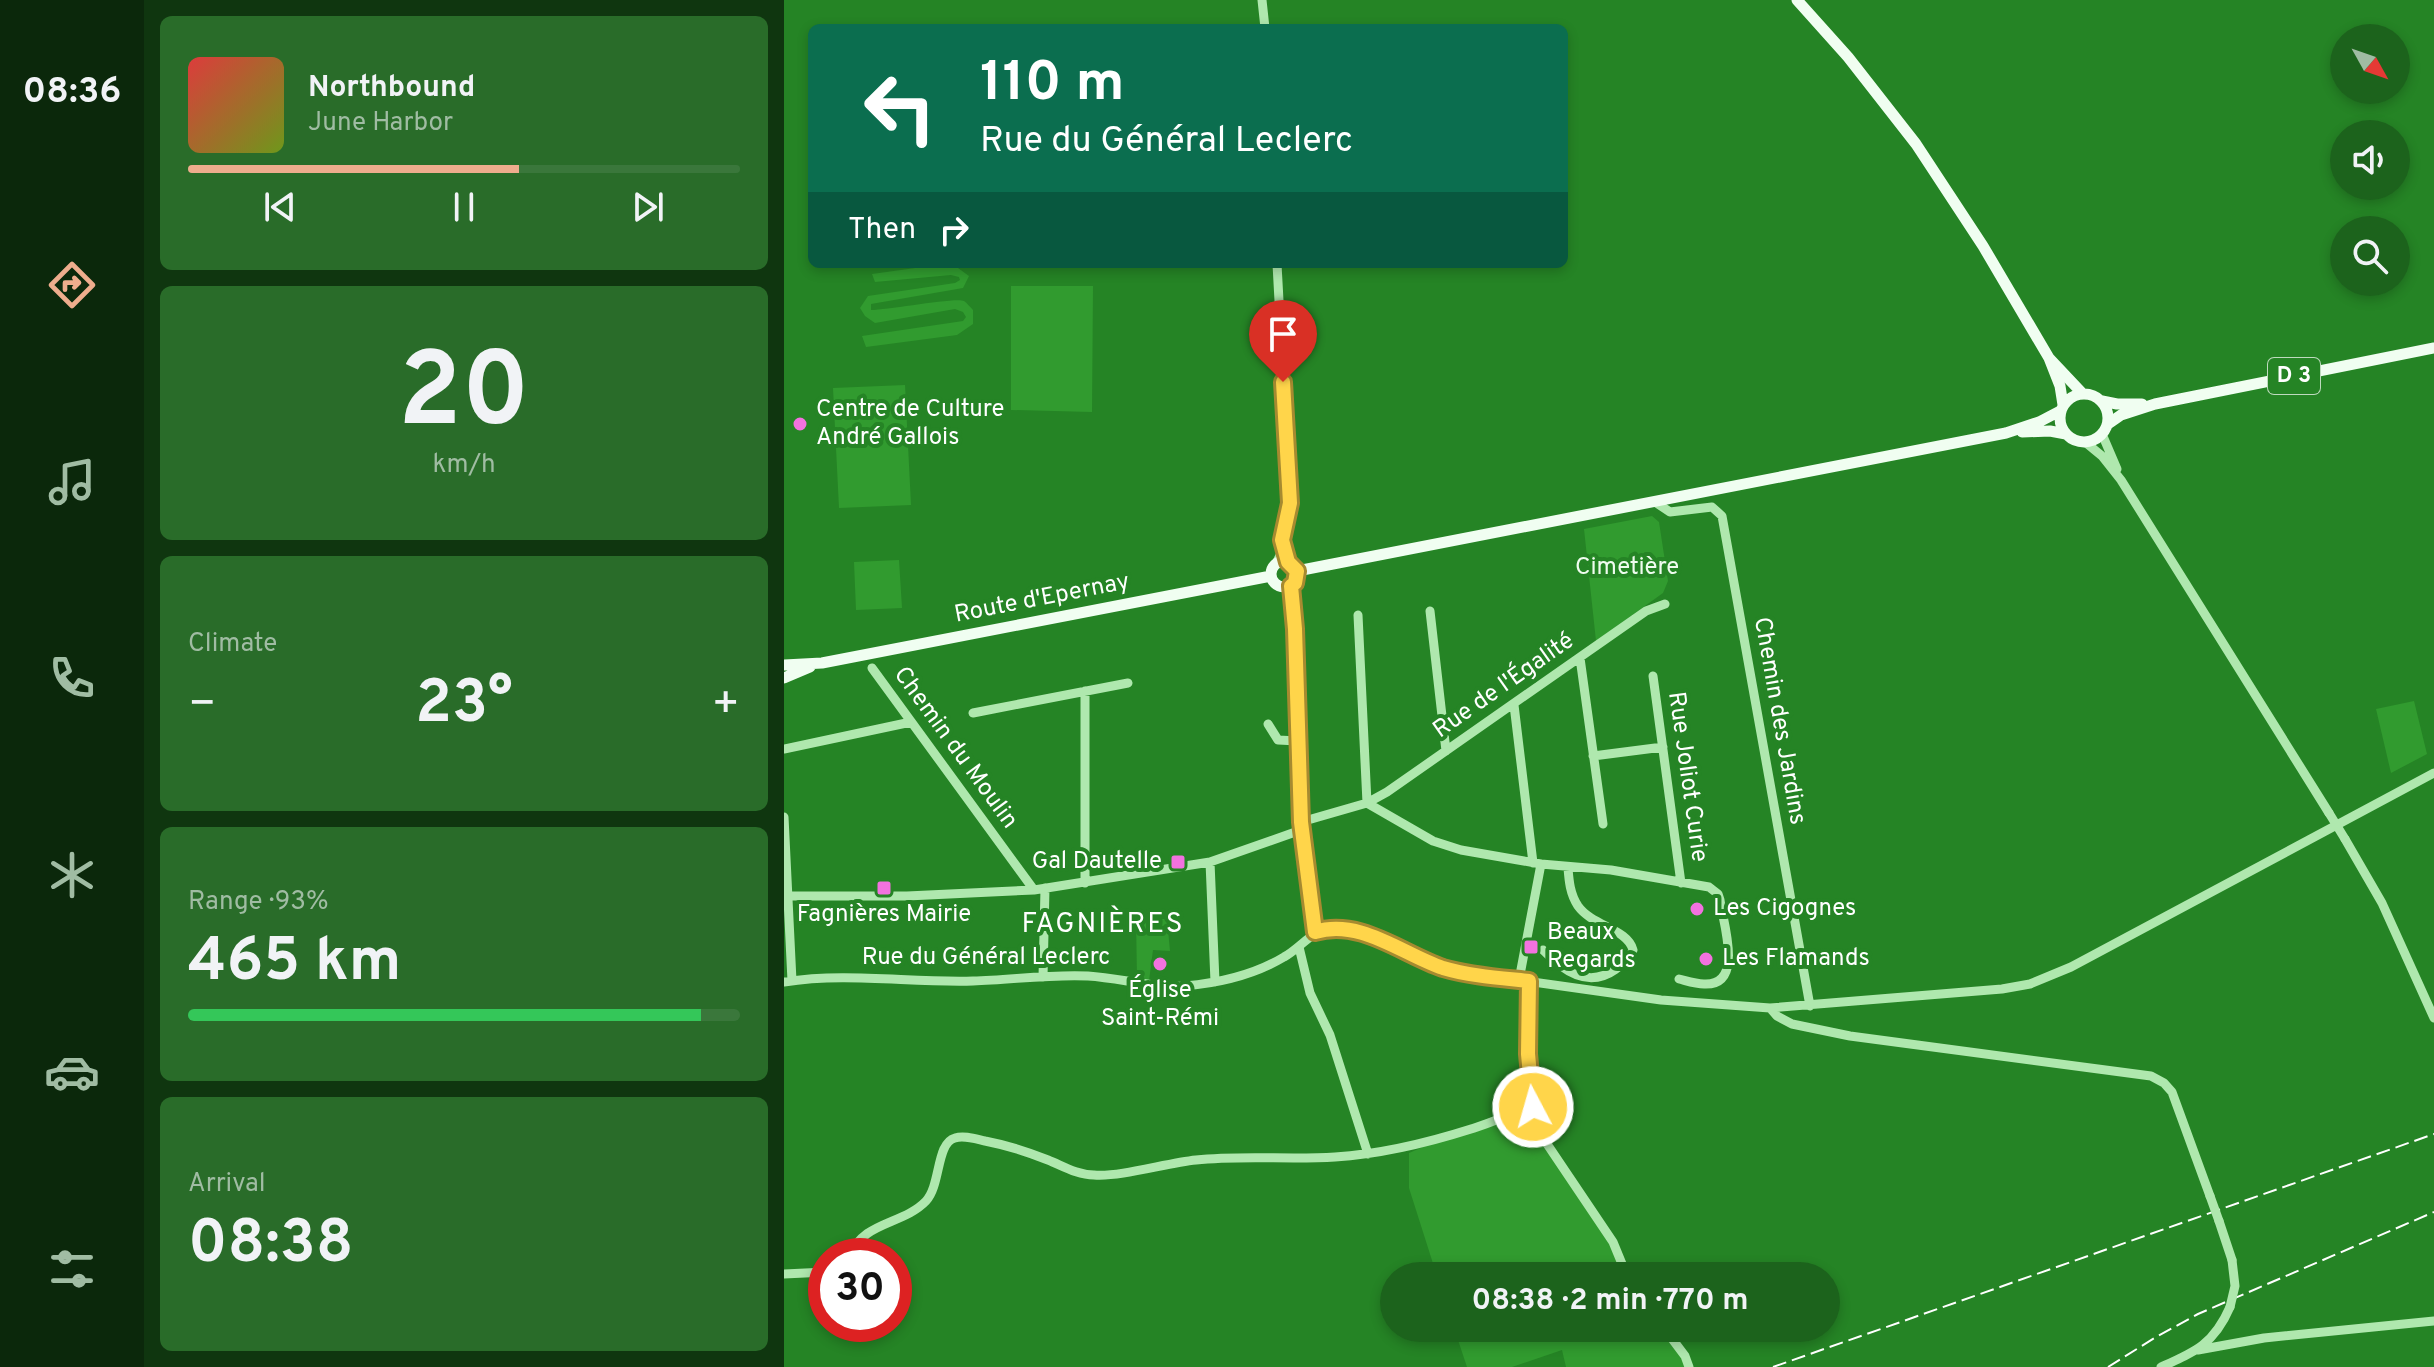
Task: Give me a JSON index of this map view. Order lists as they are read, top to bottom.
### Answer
{
  "streets": {
    "main road": ["D 3", "Route d'Epernay"],
    "street": [
      "Rue de l'Égalité",
      "Chemin des Jardins",
      "Chemin du Moulin",
      "Rue Joliot Curie",
      "Rue du Général Leclerc"
    ]
  },
  "crossings": [
    ["Rue de l'Égalité", "Chemin du Moulin"]
  ],
  "districts": ["FAGNIÈRES"],
  "parks": ["Cimetière"],
  "places": {
    "other": [
      "Centre de Culture André Gallois",
      "Les Cigognes",
      "Les Flamands",
      "Église Saint-Rémi"
    ],
    "transit": ["Gal Dautelle", "Fagnières Mairie", "Beaux Regards"]
  },
  "north": "bottom right",
  "page": {
    "tabs": "08:36",
    "turn": ["110 m", "Rue du Général Leclerc"],
    "song": ["Northbound", "June Harbor"],
    "then": "Then",
    "tile": [
      ["20", "km/h"],
      "Climate",
      ["Range · 93%", "465 km"],
      ["Arrival", "08:38"]
    ],
    "heat": ["−", "23°", "+"],
    "limit": "30",
    "trip": "08:38 · 2 min · 770 m"
  }
}
